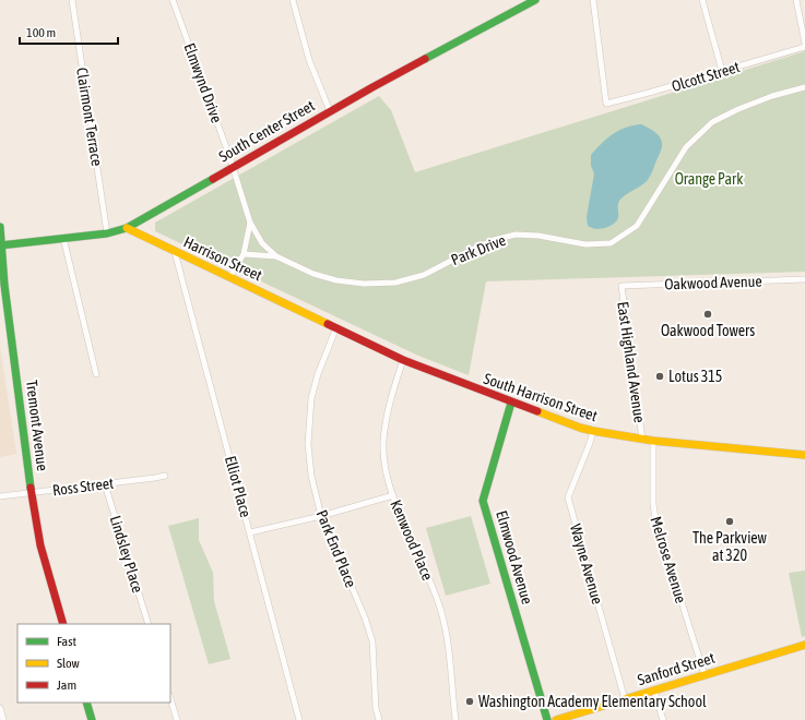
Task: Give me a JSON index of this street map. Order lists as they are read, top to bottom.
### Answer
{
  "streets": {
    "main road": [
      "South Center Street",
      "Harrison Street",
      "South Harrison Street",
      "Tremont Avenue",
      "Elmwood Avenue",
      "Sanford Street"
    ],
    "street": [
      "Olcott Street",
      "Elmwynd Drive",
      "Clairmont Terrace",
      "Park Drive",
      "Oakwood Avenue",
      "East Highland Avenue",
      "Ross Street",
      "Elliot Place",
      "Kenwood Place",
      "Park End Place",
      "Lindsley Place",
      "Melrose Avenue",
      "Wayne Avenue"
    ]
  },
  "crossings": [
    ["Elmwynd Drive", "South Center Street"],
    ["Elmwynd Drive", "Park Drive"],
    ["Clairmont Terrace", "South Center Street"],
    ["South Center Street", "Park Drive"],
    ["South Center Street", "Harrison Street"],
    ["South Center Street", "Tremont Avenue"],
    ["Harrison Street", "South Harrison Street"],
    ["Harrison Street", "Elliot Place"],
    ["Oakwood Avenue", "East Highland Avenue"],
    ["East Highland Avenue", "South Harrison Street"],
    ["South Harrison Street", "Kenwood Place"],
    ["South Harrison Street", "Park End Place"],
    ["South Harrison Street", "Elmwood Avenue"],
    ["South Harrison Street", "Melrose Avenue"],
    ["South Harrison Street", "Wayne Avenue"],
    ["Tremont Avenue", "Ross Street"],
    ["Ross Street", "Lindsley Place"],
    ["Melrose Avenue", "Sanford Street"],
    ["Wayne Avenue", "Sanford Street"]
  ],
  "parks": ["Orange Park"],
  "places": [
    "Oakwood Towers",
    "Lotus 315",
    "The Parkview at 320",
    "Washington Academy Elementary School"
  ],
  "legend": ["Fast", "Slow", "Jam"],
  "scale_bar": "100 m"
}
